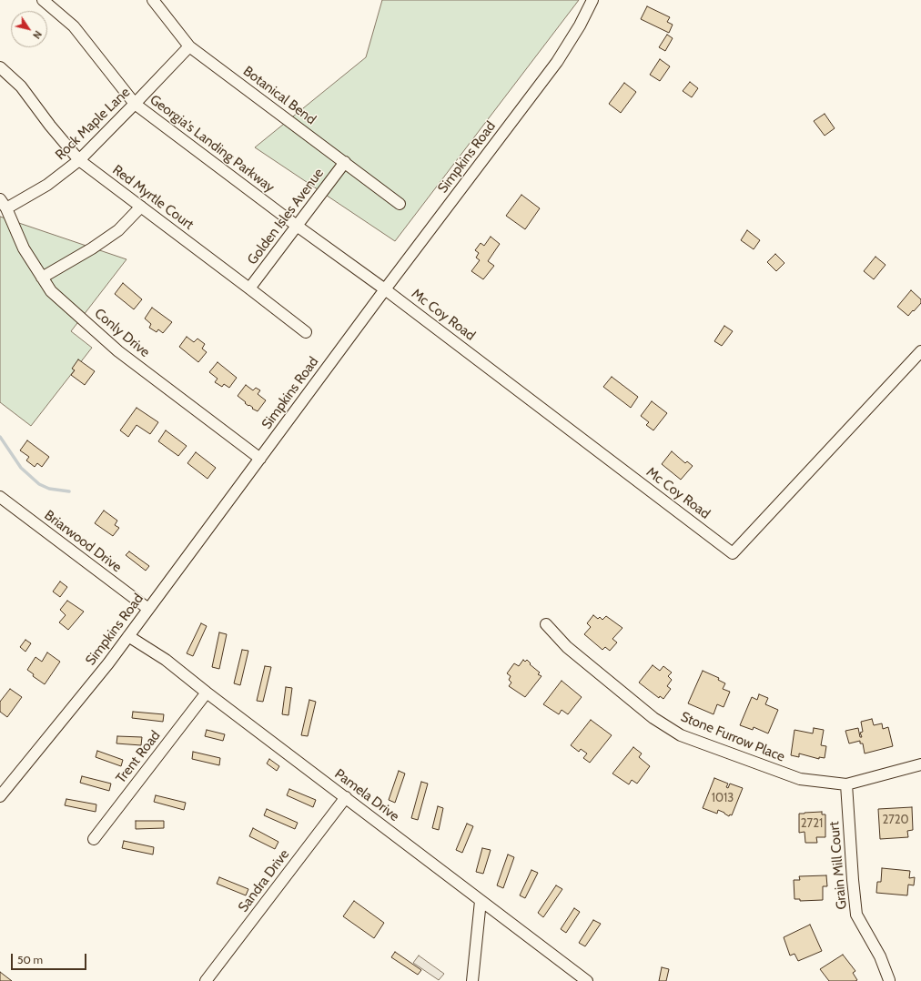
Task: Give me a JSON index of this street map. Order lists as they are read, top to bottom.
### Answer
{
  "streets": {
    "street": [
      "Botanical Bend",
      "Rock Maple Lane",
      "Georgia's Landing Parkway",
      "Simpkins Road",
      "Red Myrtle Court",
      "Golden Isles Avenue",
      "Mc Coy Road",
      "Conly Drive",
      "Briarwood Drive",
      "Stone Furrow Place",
      "Trent Road",
      "Pamela Drive",
      "Grain Mill Court",
      "Sandra Drive"
    ]
  },
  "crossings": [
    ["Botanical Bend", "Rock Maple Lane"],
    ["Botanical Bend", "Golden Isles Avenue"],
    ["Rock Maple Lane", "Georgia's Landing Parkway"],
    ["Rock Maple Lane", "Red Myrtle Court"],
    ["Rock Maple Lane", "Conly Drive"],
    ["Georgia's Landing Parkway", "Simpkins Road"],
    ["Georgia's Landing Parkway", "Golden Isles Avenue"],
    ["Georgia's Landing Parkway", "Mc Coy Road"],
    ["Simpkins Road", "Mc Coy Road"],
    ["Simpkins Road", "Conly Drive"],
    ["Simpkins Road", "Briarwood Drive"],
    ["Simpkins Road", "Pamela Drive"],
    ["Red Myrtle Court", "Golden Isles Avenue"],
    ["Stone Furrow Place", "Grain Mill Court"],
    ["Trent Road", "Pamela Drive"],
    ["Pamela Drive", "Sandra Drive"]
  ],
  "house_numbers": ["1013", "2720", "2721"],
  "scale_bar": "50 m",
  "north": "bottom right"
}
